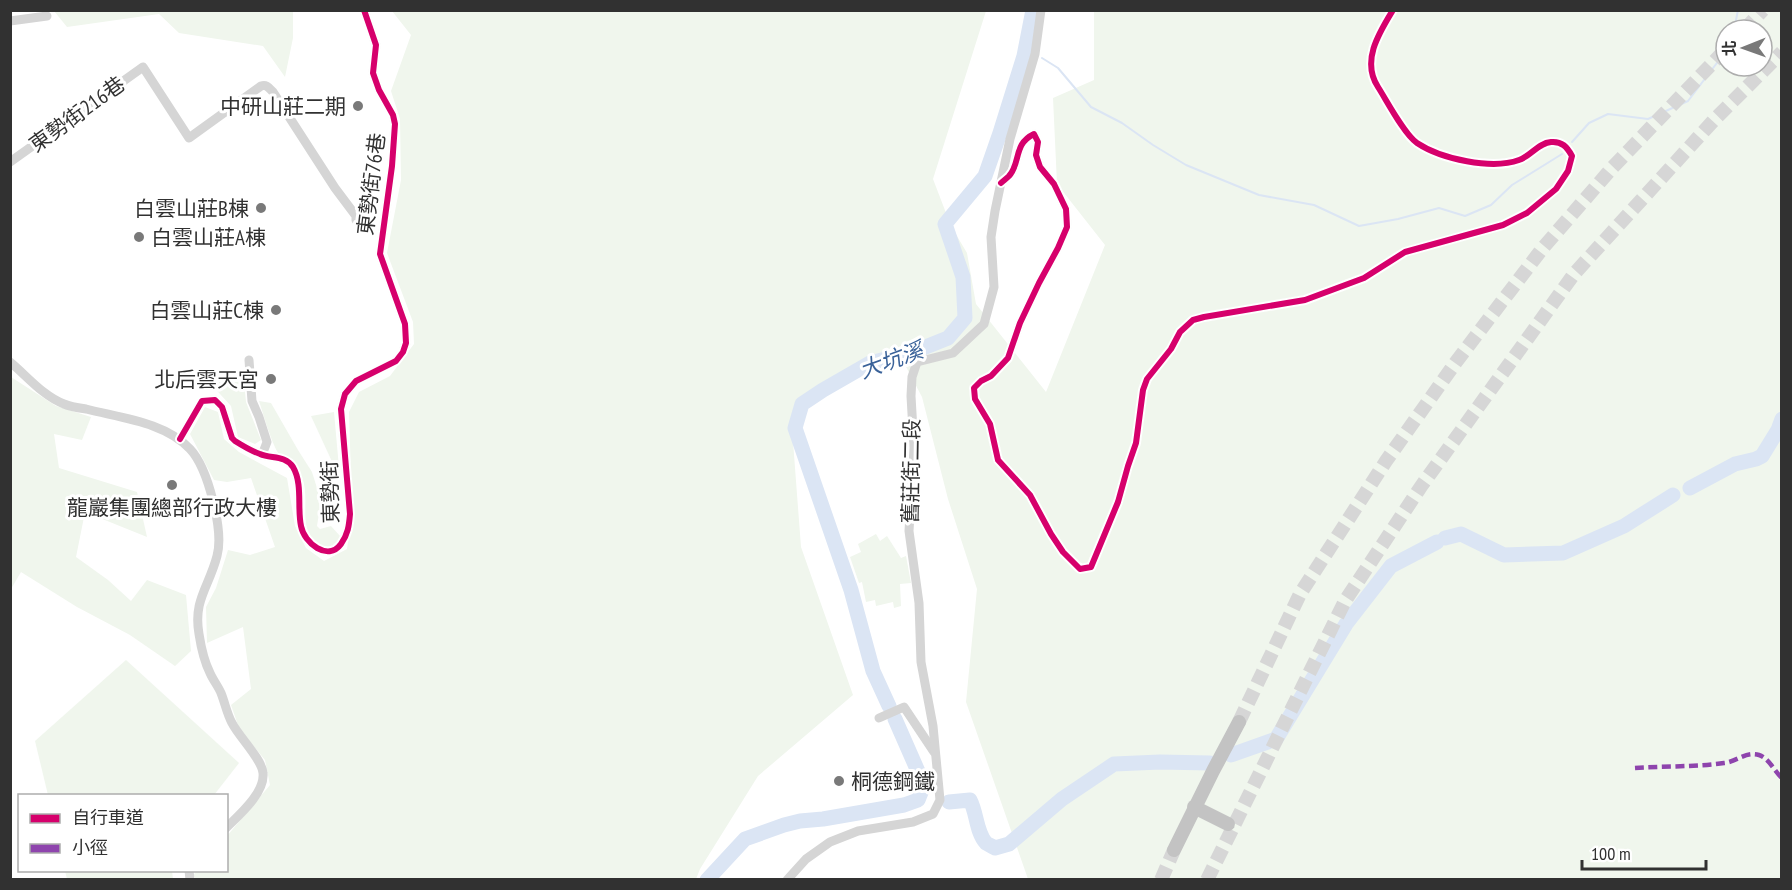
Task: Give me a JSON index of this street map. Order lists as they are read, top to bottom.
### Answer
{
  "streets": {
    "street": [
      "東勢街216巷",
      "東勢街76巷",
      "舊莊街二段",
      "東勢街"
    ]
  },
  "crossings": [
    ["東勢街76巷", "東勢街"]
  ],
  "water": ["大坑溪"],
  "places": [
    "中研山莊二期",
    "白雲山莊B棟",
    "白雲山莊A棟",
    "白雲山莊C棟",
    "北后雲天宮",
    "龍巖集團總部行政大樓",
    "桐德鋼鐵"
  ],
  "legend": ["自行車道", "小徑"],
  "scale_bar": "100 m",
  "north": "left"
}
